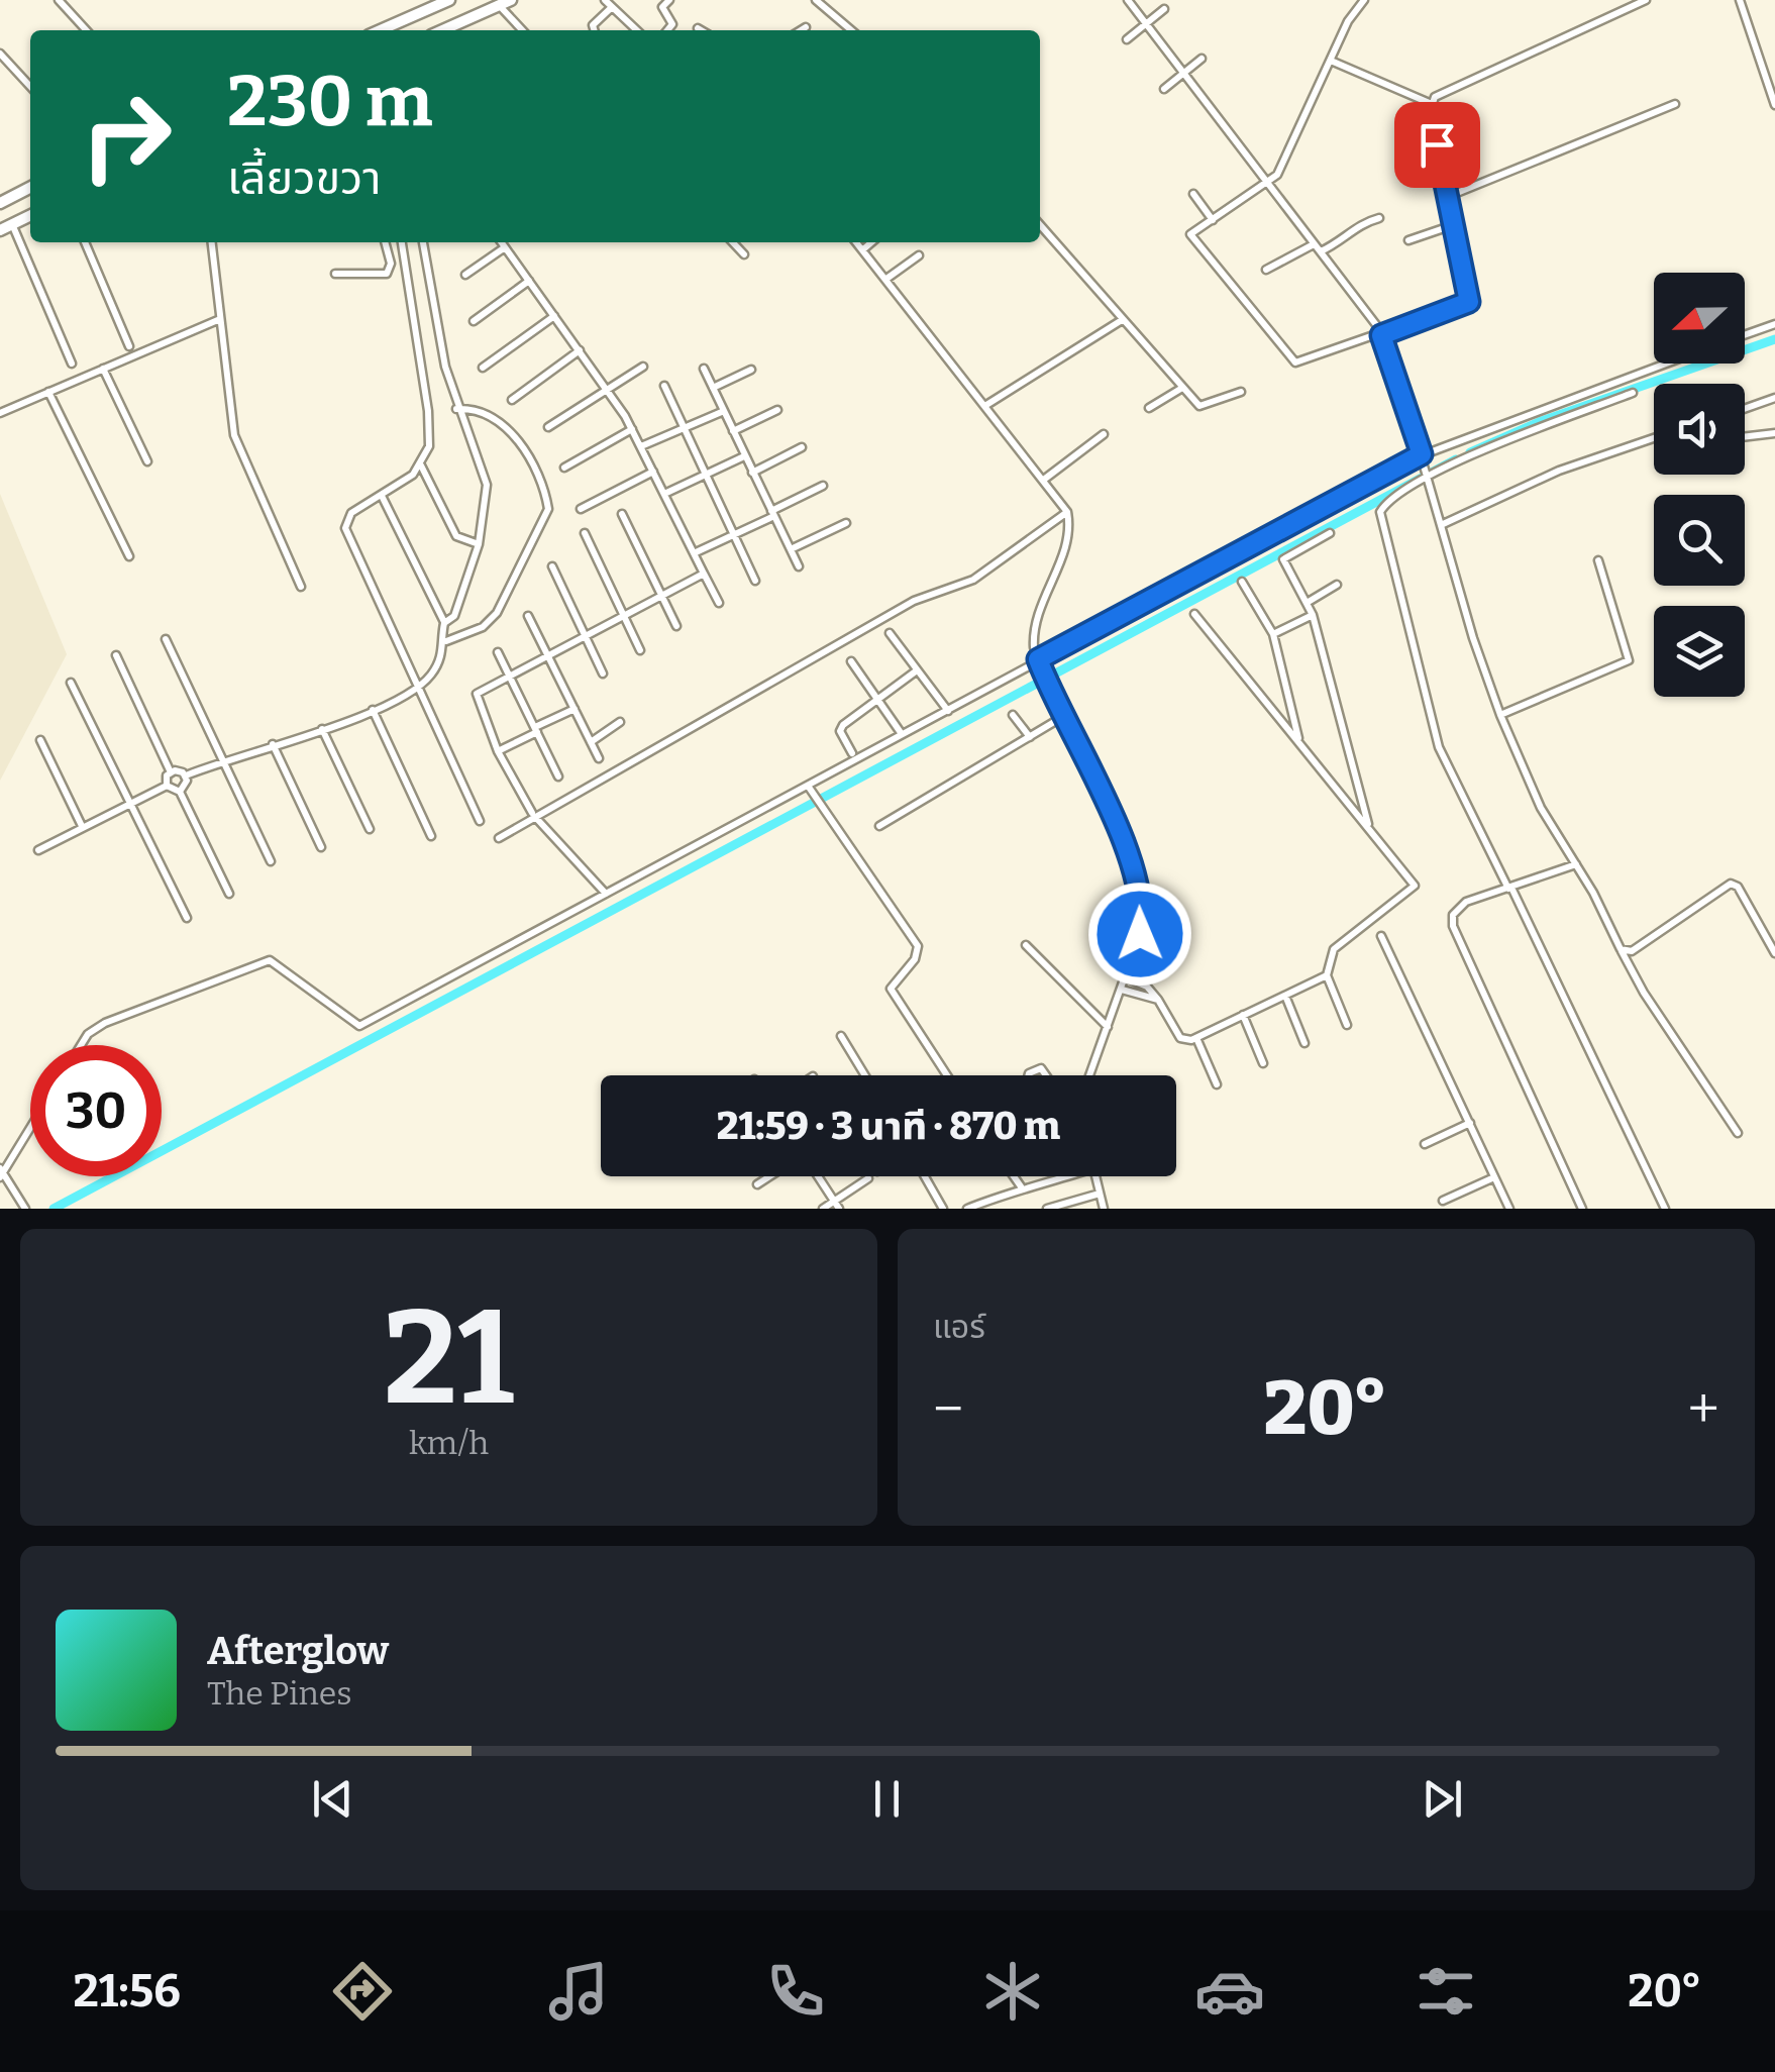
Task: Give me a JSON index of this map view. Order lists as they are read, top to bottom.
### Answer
{
  "north": "left",
  "page": {
    "turn": ["230 m", "เลี้ยวขวา"],
    "limit": "30",
    "trip": "21:59 · 3 นาที · 870 m",
    "tile": [
      ["21", "km/h"],
      "แอร์"
    ],
    "heat": ["−", "20°", "+"],
    "song": ["Afterglow", "The Pines"],
    "tabs": ["21:56", "20°"]
  }
}
